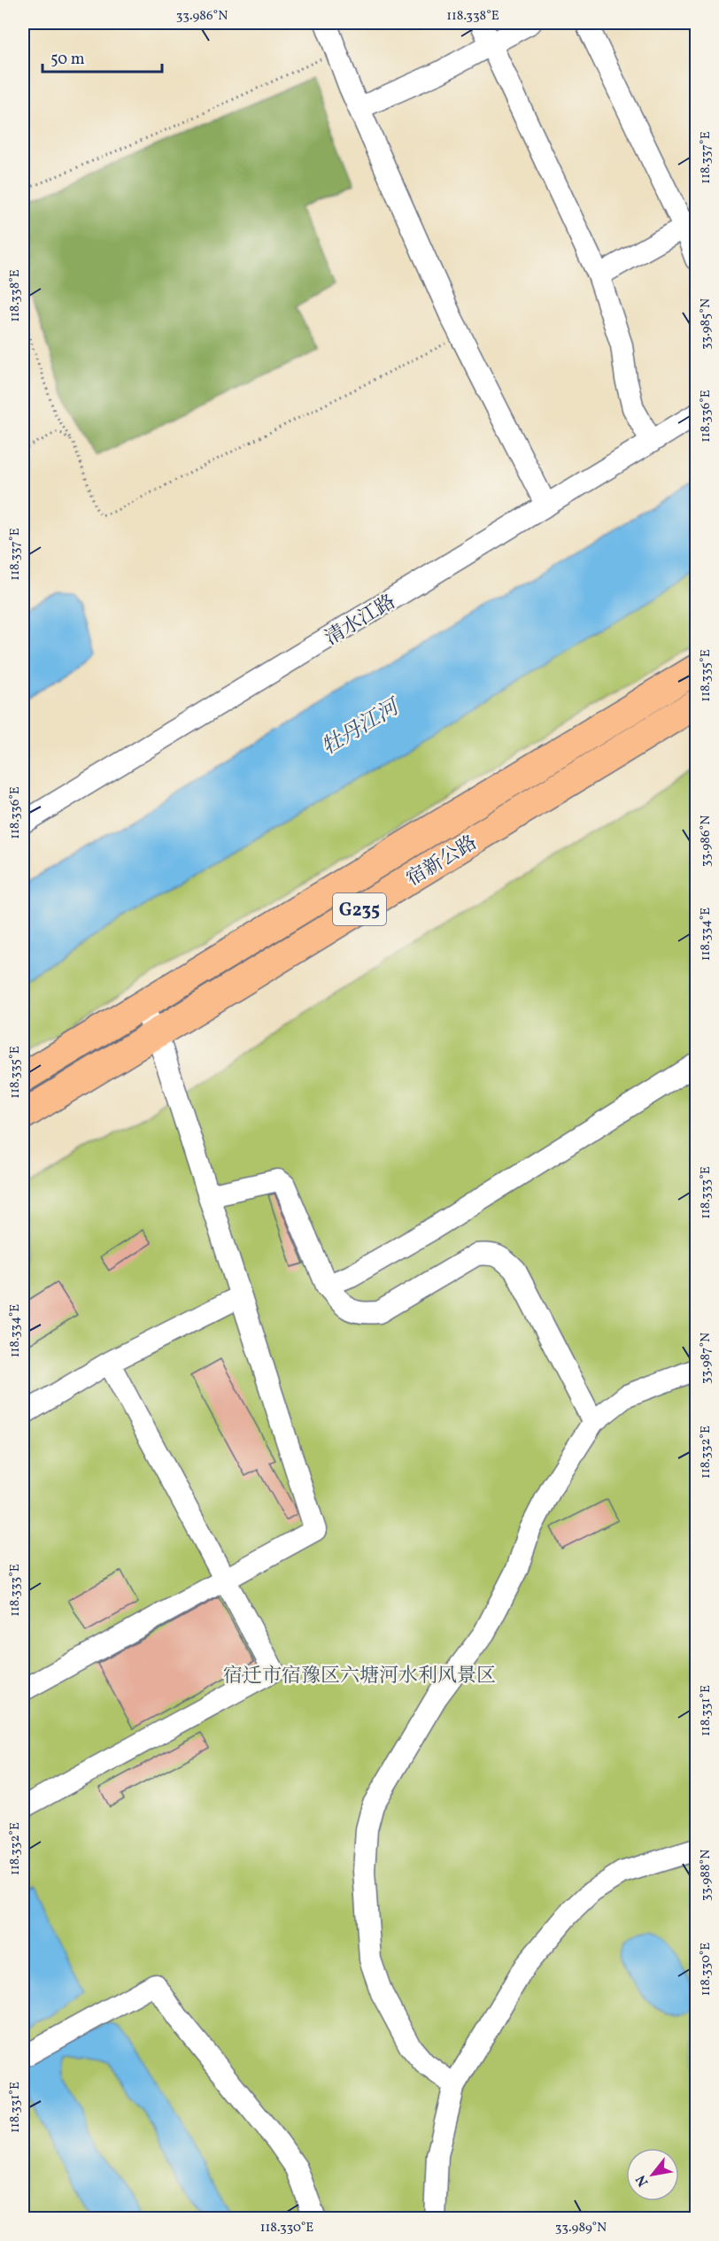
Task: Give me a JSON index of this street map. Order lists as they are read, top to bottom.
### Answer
{
  "streets": {
    "highway": ["宿新公路", "G235"],
    "street": ["清水江路"]
  },
  "water": ["牡丹江河"],
  "parks": ["宿迁市宿豫区六塘河水利风景区"],
  "scale_bar": "50 m",
  "north": "bottom left",
  "coordinates": [
    "33.986°N",
    "118.338°E",
    "118.337°E",
    "33.985°N",
    "118.336°E",
    "118.335°E",
    "118.334°E",
    "118.333°E",
    "33.987°N",
    "118.332°E",
    "118.331°E",
    "33.988°N",
    "118.330°E",
    "33.989°N"
  ]
}
